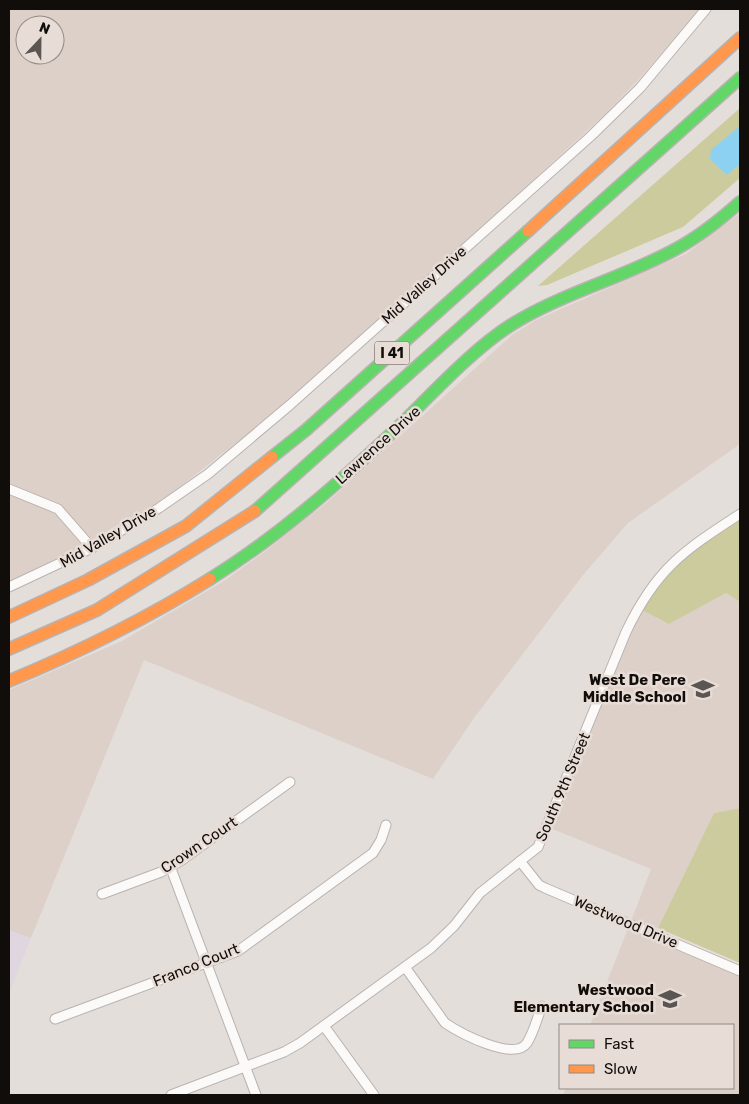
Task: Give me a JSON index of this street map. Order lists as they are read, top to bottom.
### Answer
{
  "streets": {
    "main road": ["I 41", "Lawrence Drive"],
    "street": [
      "Mid Valley Drive",
      "South 9th Street",
      "Crown Court",
      "Westwood Drive",
      "Franco Court"
    ]
  },
  "crossings": [
    ["South 9th Street", "Westwood Drive"]
  ],
  "places": {
    "school or university": ["West De Pere Middle School", "Westwood Elementary School"]
  },
  "legend": ["Fast", "Slow"],
  "north": "top"
}
